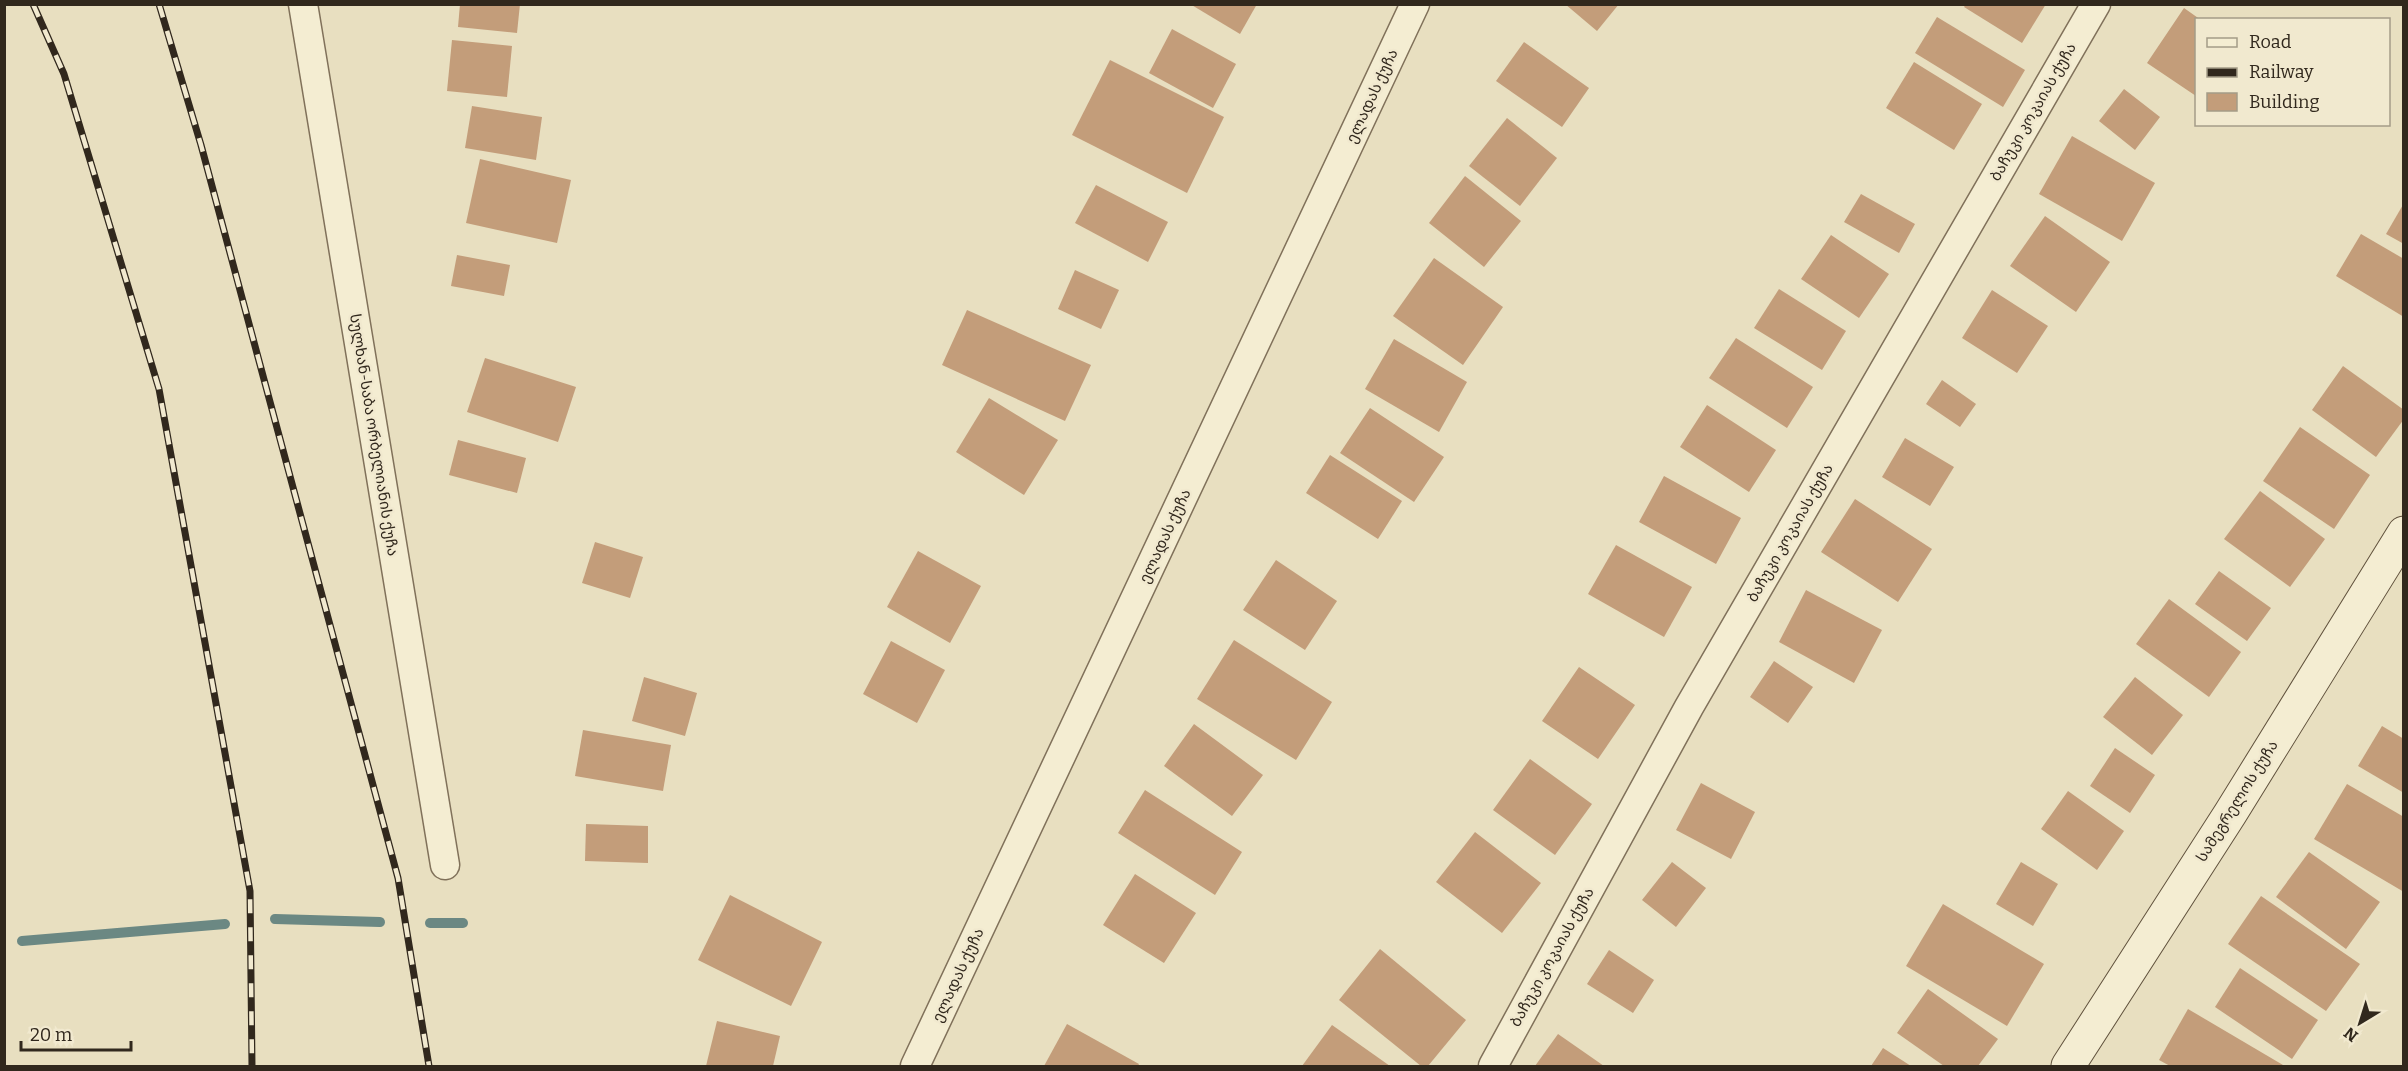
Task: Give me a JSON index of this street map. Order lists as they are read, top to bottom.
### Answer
{
  "streets": {
    "main road": ["სამეგრელოს ქუჩა"],
    "street": ["ელადას ქუჩა", "ბაჩუკი კოკაიას ქუჩა", "სულხან-საბა ორბელიანის ქუჩა"]
  },
  "legend": ["Road", "Railway", "Building"],
  "scale_bar": "20 m",
  "north": "bottom left"
}
